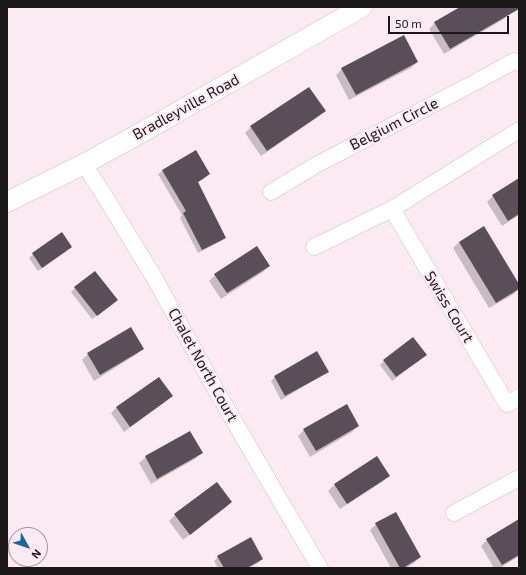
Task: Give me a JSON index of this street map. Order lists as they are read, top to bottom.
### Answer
{
  "streets": {
    "street": [
      "Bradleyville Road",
      "Belgium Circle",
      "Swiss Court",
      "Chalet North Court"
    ]
  },
  "crossings": [
    ["Bradleyville Road", "Chalet North Court"]
  ],
  "scale_bar": "50 m",
  "north": "bottom right"
}
